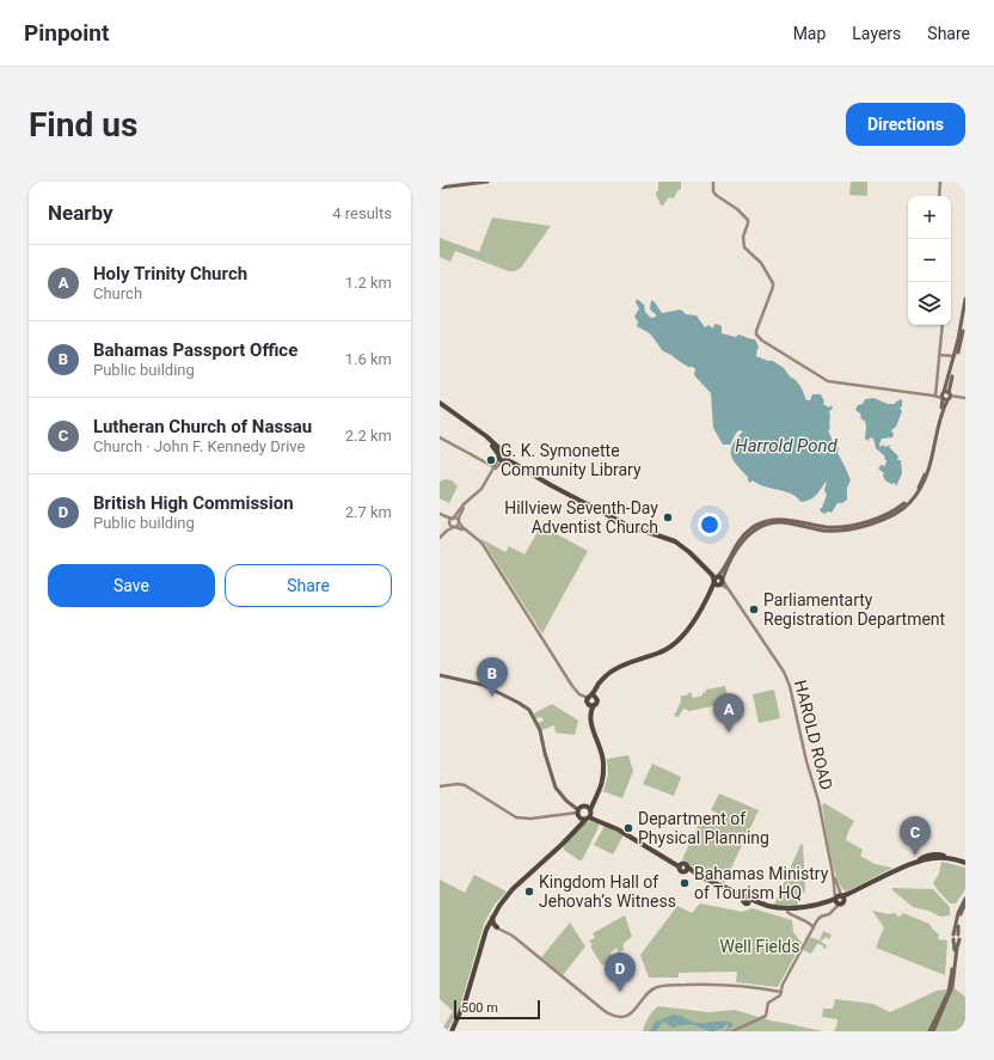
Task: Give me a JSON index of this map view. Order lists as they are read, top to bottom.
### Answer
{
  "streets": {
    "street": ["HAROLD ROAD"]
  },
  "water": ["Harrold Pond"],
  "parks": ["Well Fields"],
  "places": [
    "G. K. Symonette Community Library",
    "Hillview Seventh-Day Adventist Church",
    "Parliamentarty Registration Department",
    "Department of Physical Planning",
    "Bahamas Ministry of Tourism HQ",
    "Kingdom Hall of Jehovah’s Witness"
  ],
  "scale_bar": "500 m",
  "page": {
    "header": "Pinpoint",
    "nav": ["Map", "Layers", "Share"],
    "buttons": [
      "Directions",
      ["Save", "Share"]
    ],
    "title": "Find us",
    "heading": ["Nearby", "4 results"],
    "map_buttons": ["+", "−"],
    "list": [
      {
        "mark": "A",
        "name": "Holy Trinity Church",
        "note": "Church",
        "value": "1.2 km"
      },
      {
        "mark": "B",
        "name": "Bahamas Passport Office",
        "note": "Public building",
        "value": "1.6 km"
      },
      {
        "mark": "C",
        "name": "Lutheran Church of Nassau",
        "note": "Church · John F. Kennedy Drive",
        "value": "2.2 km"
      },
      {
        "mark": "D",
        "name": "British High Commission",
        "note": "Public building",
        "value": "2.7 km"
      }
    ],
    "pins": [
      "B",
      "A",
      "C",
      "D"
    ],
    "scale": "500 m"
  }
}
